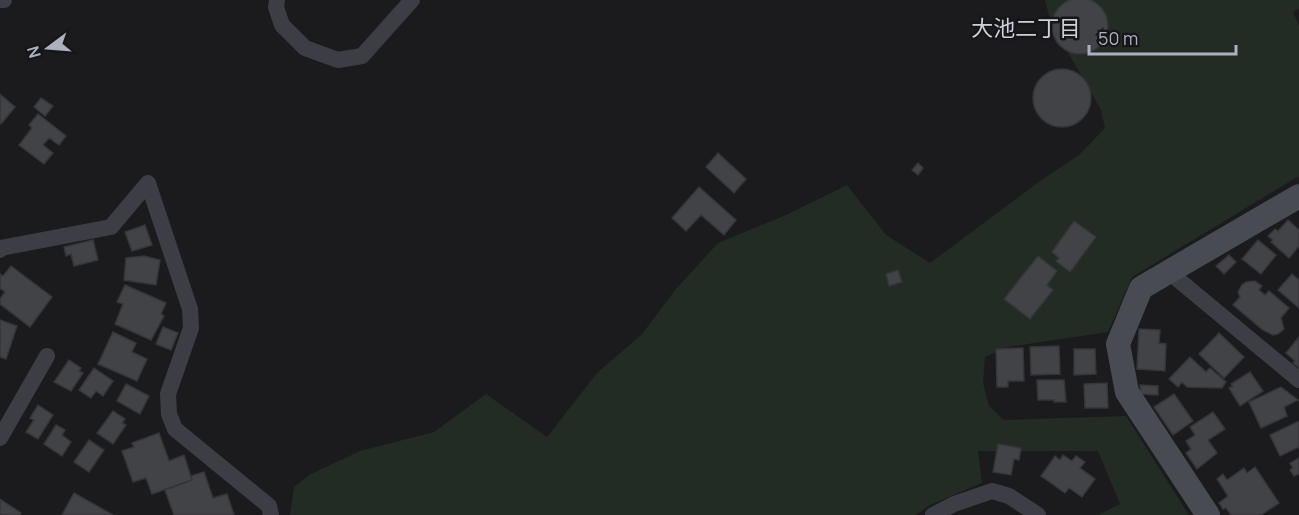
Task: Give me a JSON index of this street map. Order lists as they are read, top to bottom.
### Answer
{
  "districts": ["大池二丁目"],
  "scale_bar": "50 m",
  "north": "left"
}
